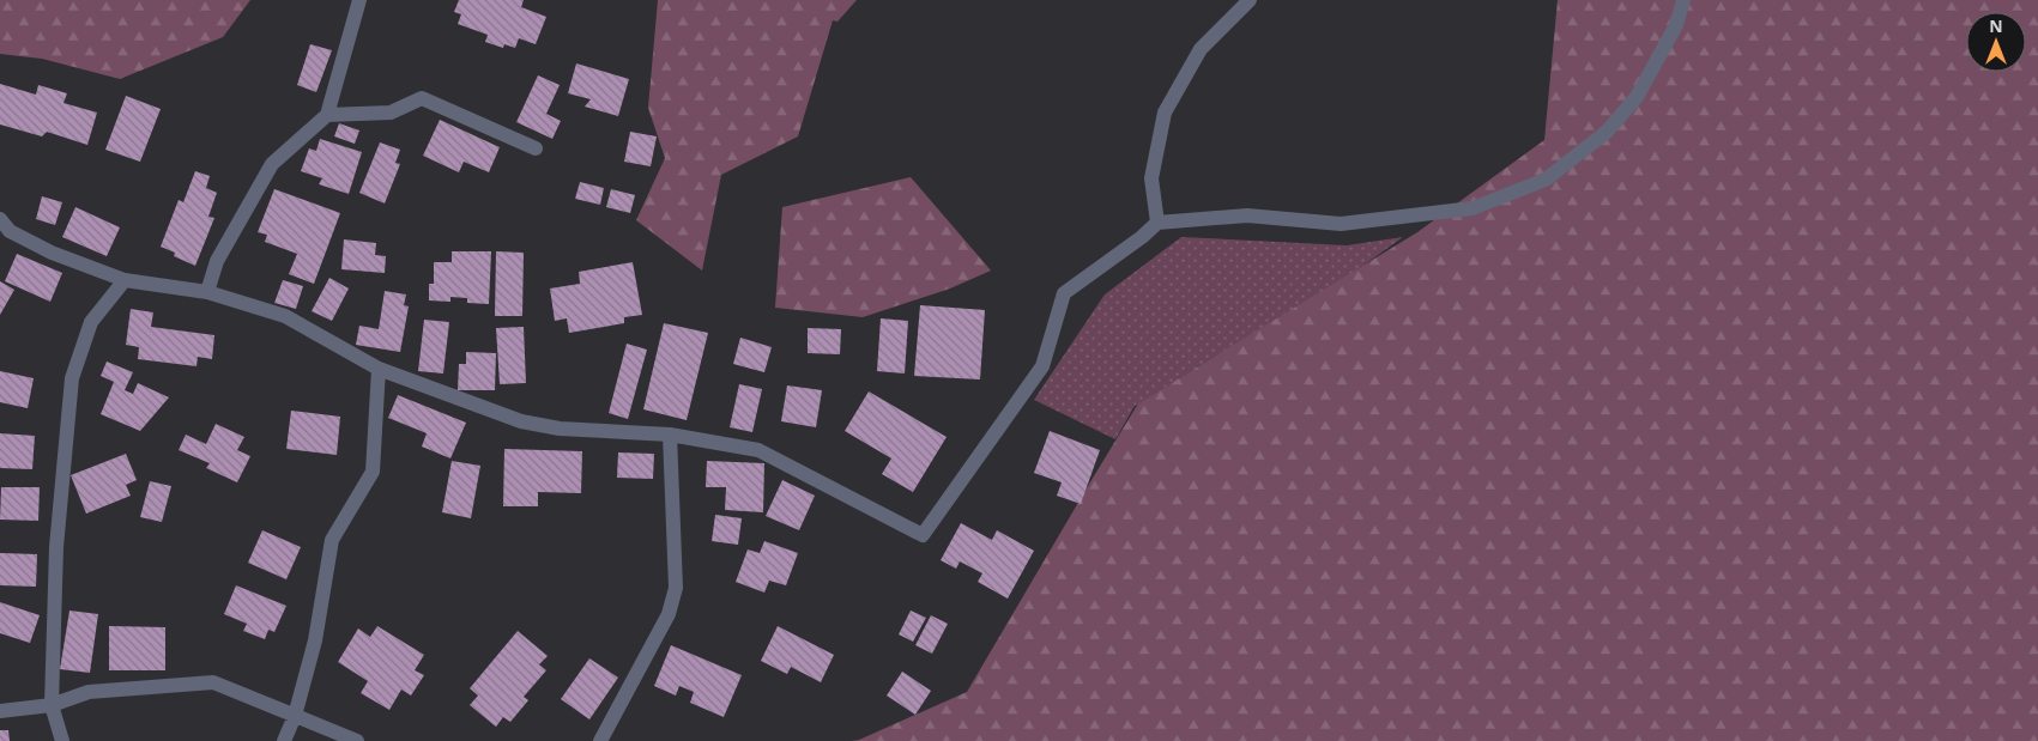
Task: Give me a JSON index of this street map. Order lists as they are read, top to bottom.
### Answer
{
  "north": "top"
}
